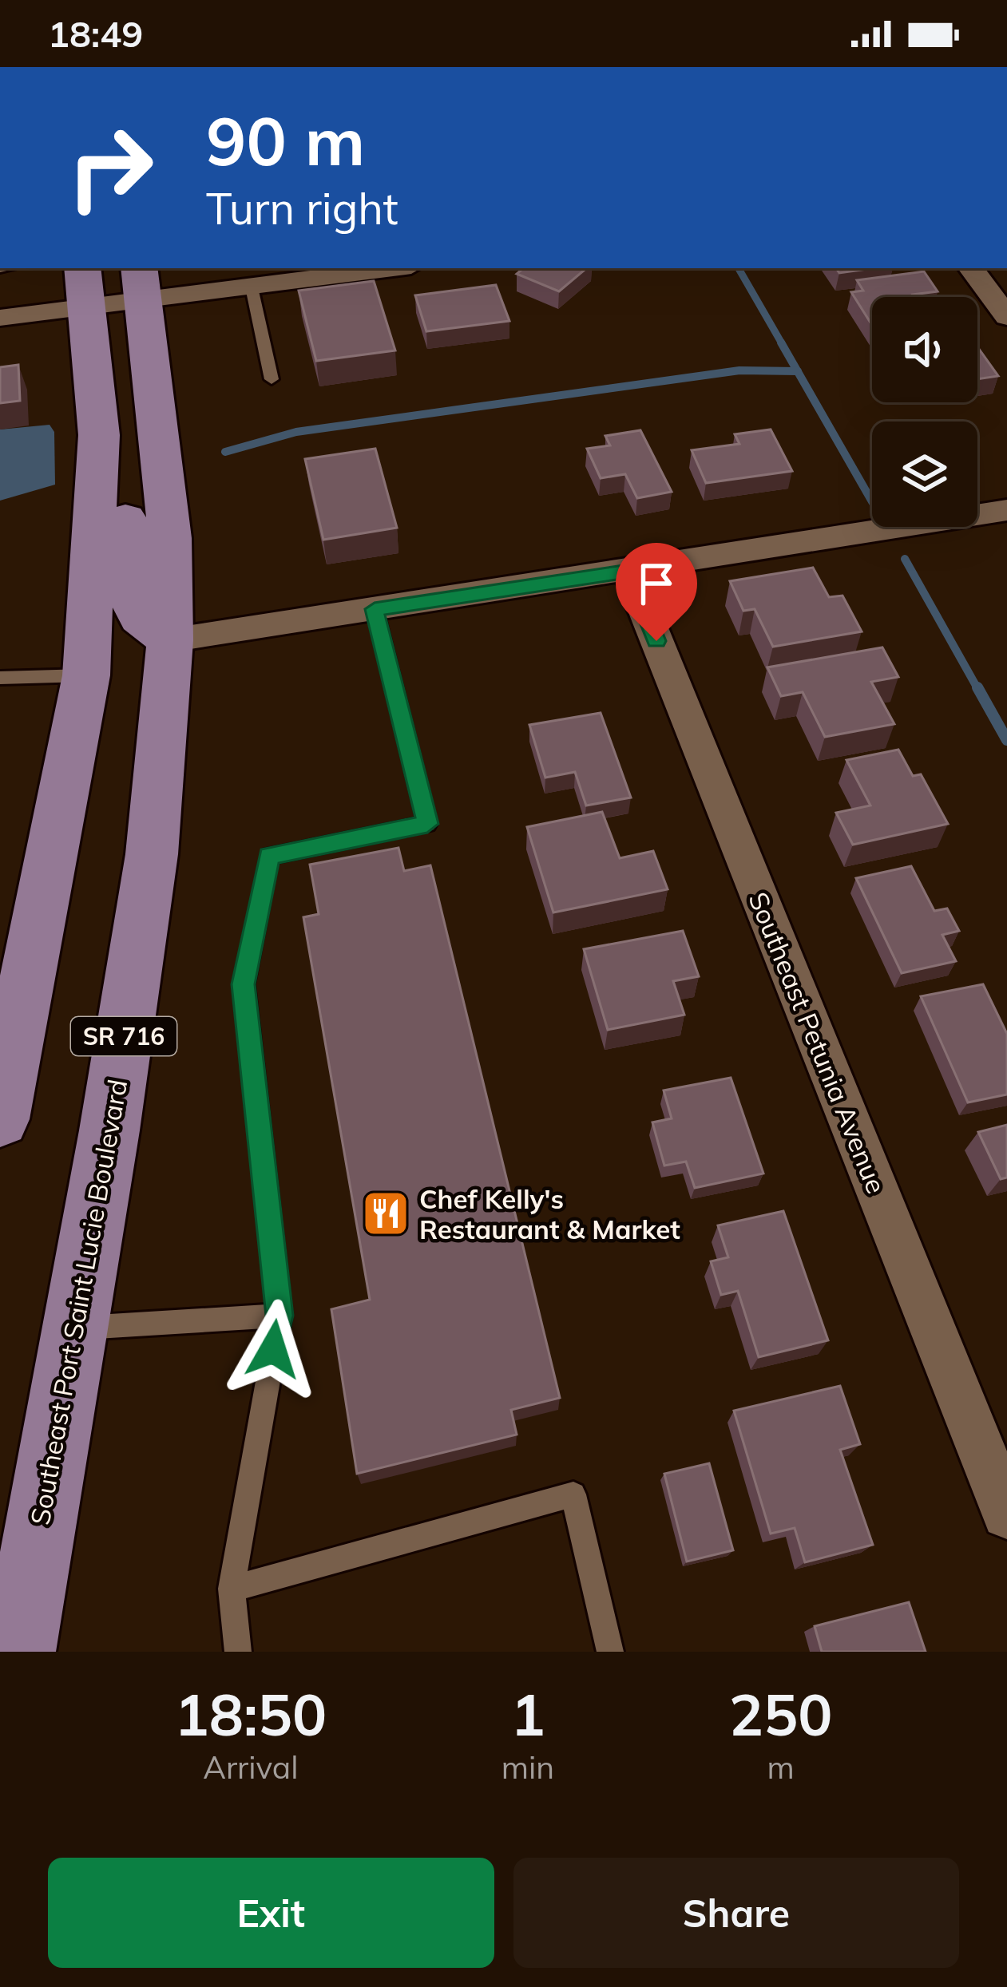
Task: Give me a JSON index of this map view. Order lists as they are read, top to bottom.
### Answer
{
  "streets": {
    "main road": ["SR 716", "Southeast Port Saint Lucie Boulevard"],
    "street": ["Southeast Petunia Avenue"]
  },
  "places": {
    "restaurant": ["Chef Kelly's Restaurant & Market"]
  },
  "page": {
    "status": "18:49",
    "turn": ["90 m", "Turn right"],
    "eta": [
      "18:50",
      "Arrival",
      "1",
      "min",
      "250",
      "m"
    ],
    "buttons": ["Exit", "Share"]
  }
}
